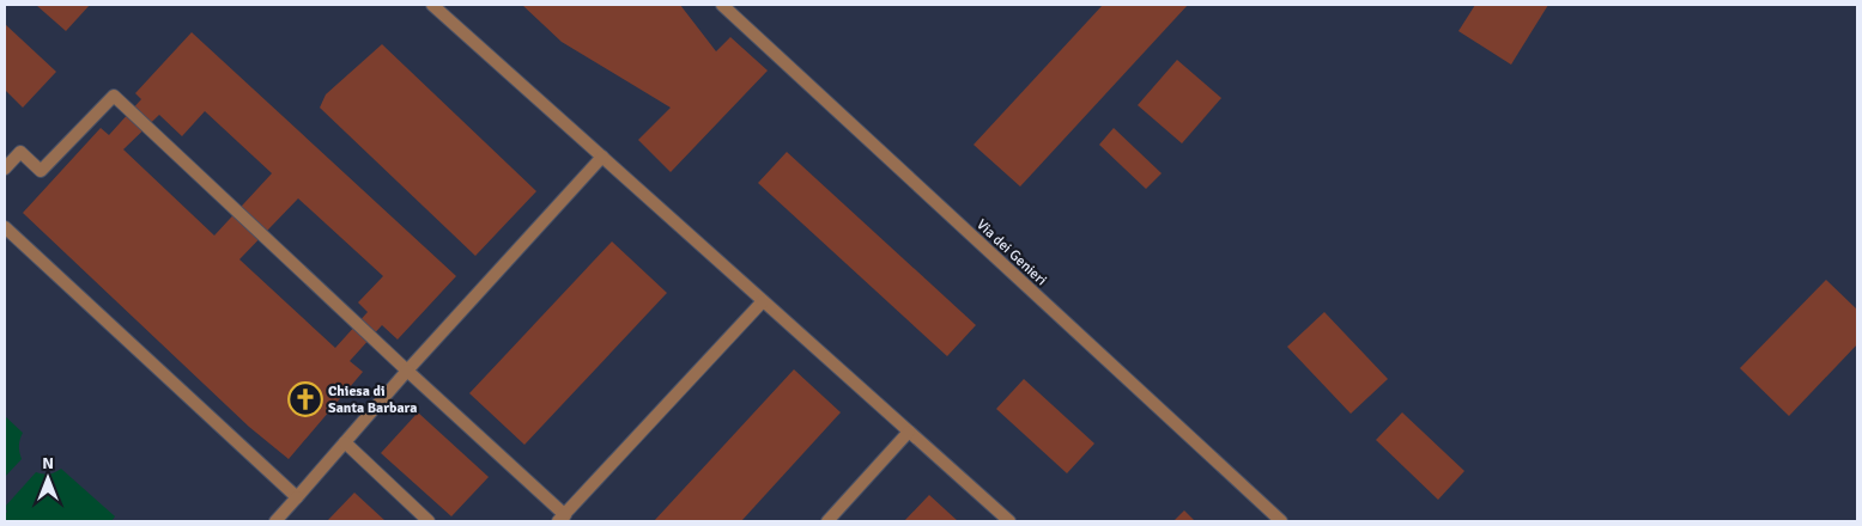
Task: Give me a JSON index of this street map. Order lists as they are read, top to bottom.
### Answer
{
  "streets": {
    "street": ["Via dei Genieri"]
  },
  "places": {
    "church": ["Chiesa di Santa Barbara"]
  },
  "north": "top"
}
